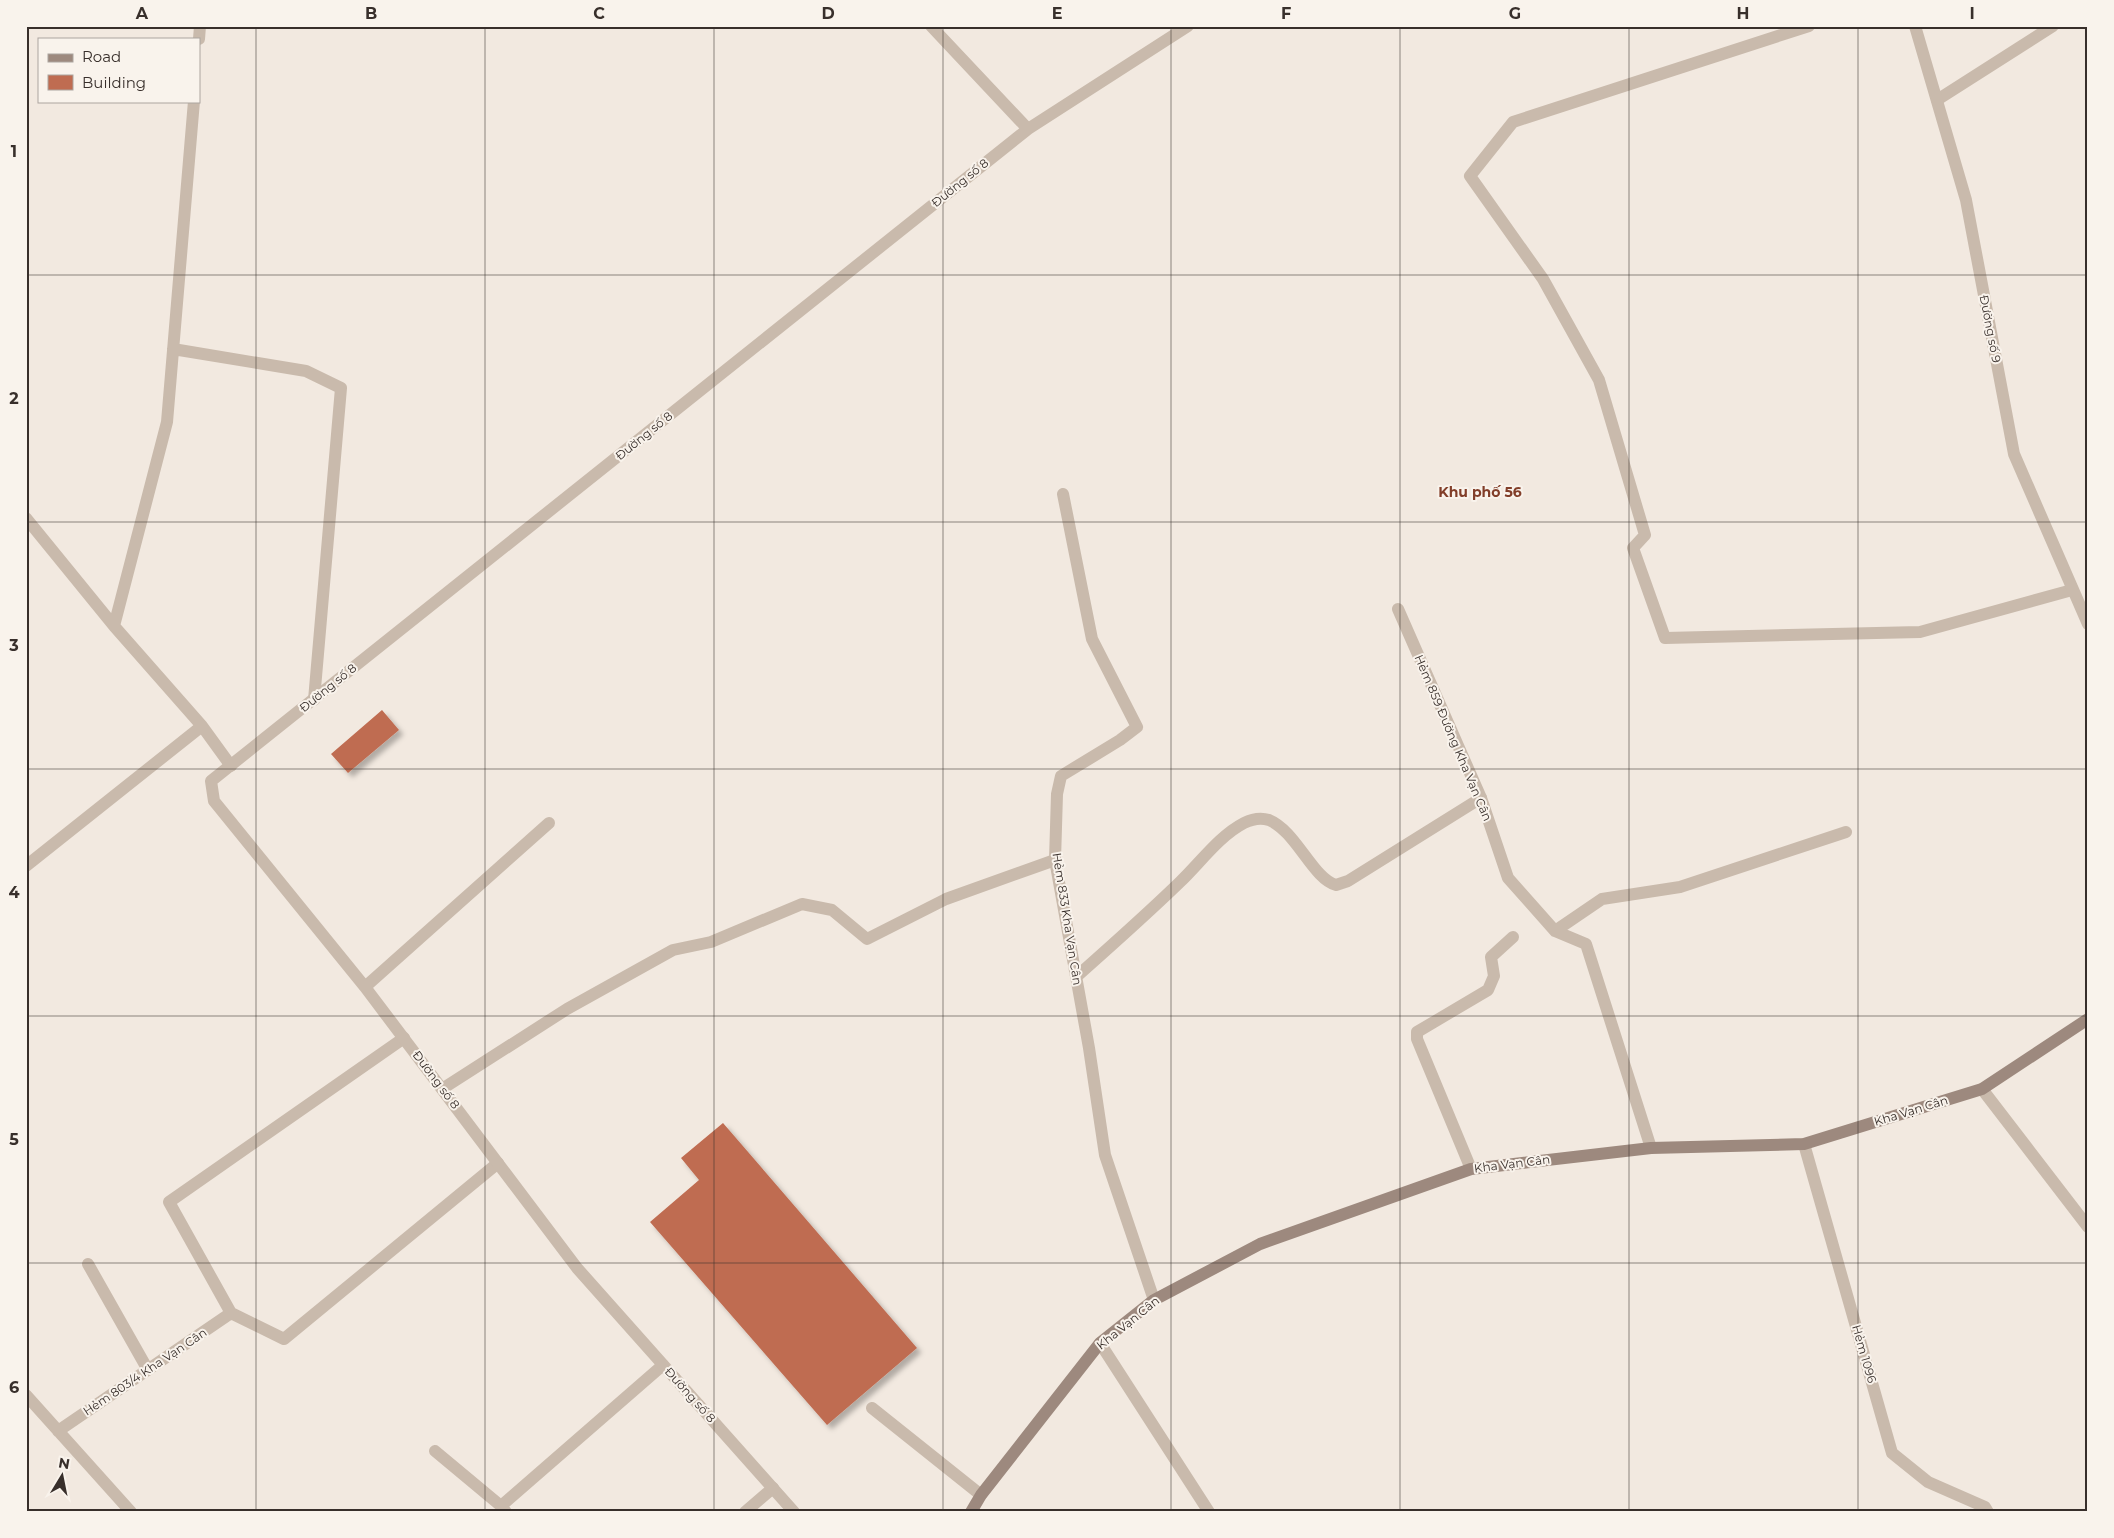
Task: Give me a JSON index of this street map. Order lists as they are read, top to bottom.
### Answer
{
  "streets": {
    "main road": ["Kha Vạn Cân"],
    "street": [
      "Đường số 8",
      "Đường số 9",
      "Hẻm 859 Đường Kha Vạn Cân",
      "Hẻm 833 Kha Vạn Cân",
      "Hẻm 1096",
      "Hẻm 803/4 Kha Vạn Cân"
    ]
  },
  "crossings": [
    ["Hẻm 859 Đường Kha Vạn Cân", "Kha Vạn Cân"],
    ["Hẻm 833 Kha Vạn Cân", "Kha Vạn Cân"],
    ["Kha Vạn Cân", "Hẻm 1096"]
  ],
  "districts": ["Khu phố 56"],
  "legend": ["Road", "Building"],
  "north": "top",
  "grid": {
    "columns": [
      "A",
      "B",
      "C",
      "D",
      "E",
      "F",
      "G",
      "H",
      "I"
    ],
    "rows": [
      "1",
      "2",
      "3",
      "4",
      "5",
      "6"
    ]
  }
}
